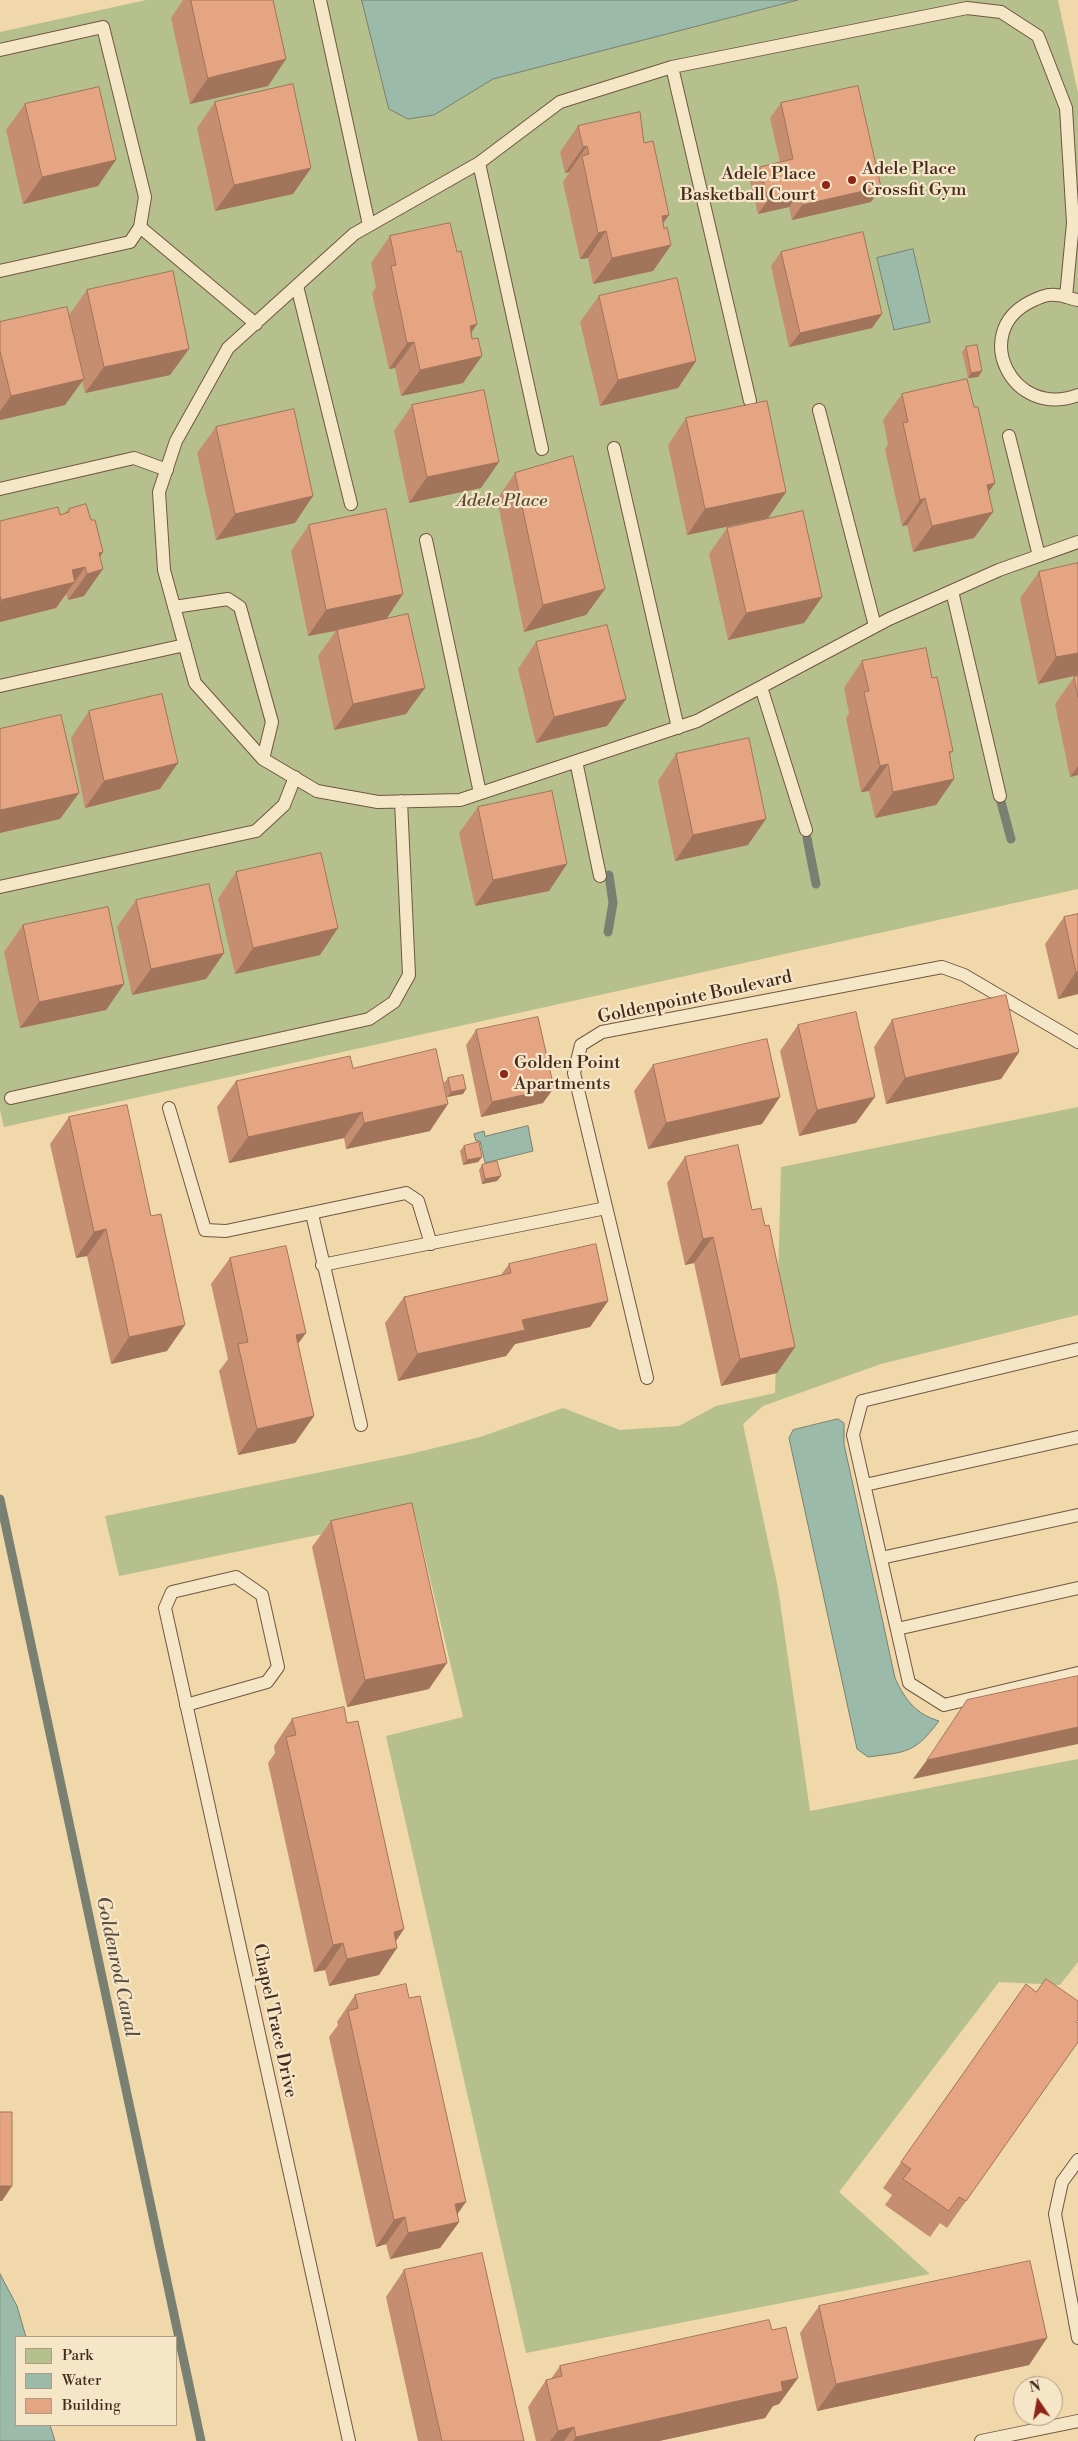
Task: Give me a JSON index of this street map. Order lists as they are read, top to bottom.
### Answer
{
  "streets": {
    "lane": ["Goldenpointe Boulevard", "Chapel Trace Drive"]
  },
  "water": ["Goldenrod Canal"],
  "parks": ["Adele Place"],
  "places": ["Adele Place Crossfit Gym", "Adele Place Basketball Court", "Golden Point Apartments"],
  "legend": ["Park", "Water", "Building"],
  "north": "top"
}
